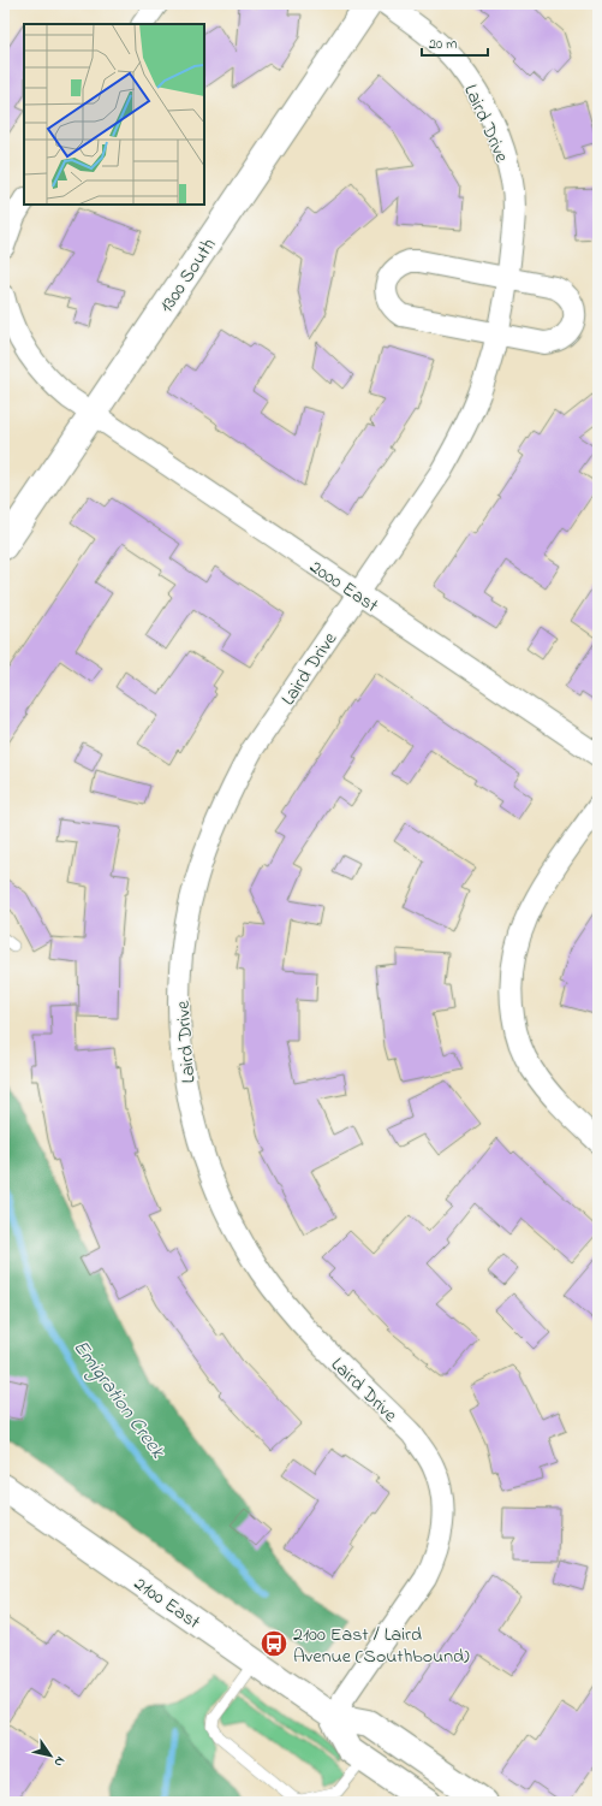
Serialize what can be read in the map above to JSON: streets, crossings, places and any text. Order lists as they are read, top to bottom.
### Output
{
  "streets": {
    "street": [
      "Laird Drive",
      "1300 South",
      "2000 East",
      "2100 East"
    ]
  },
  "crossings": [
    ["Laird Drive", "2000 East"],
    ["Laird Drive", "2100 East"],
    ["1300 South", "2000 East"]
  ],
  "water": ["Emigration Creek"],
  "places": {
    "bus stop": ["2100 East / Laird Avenue (Southbound)"]
  },
  "scale_bar": "20 m",
  "north": "bottom right"
}
